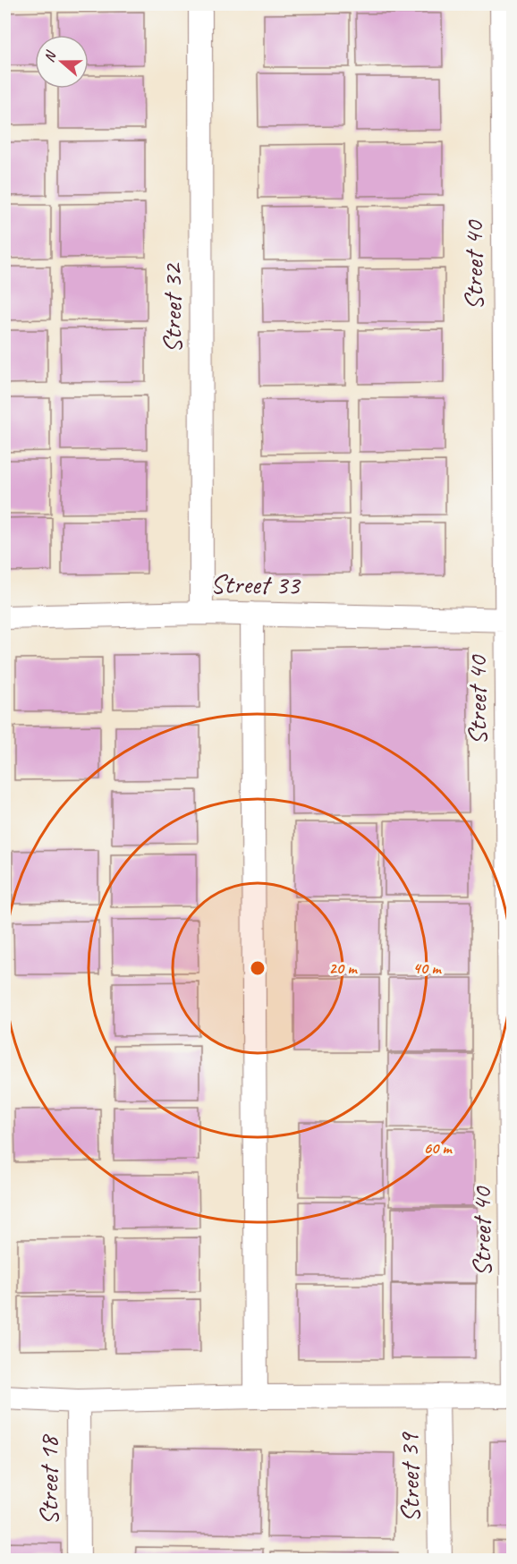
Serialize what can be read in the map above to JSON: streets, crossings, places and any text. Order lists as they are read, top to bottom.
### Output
{
  "streets": {
    "street": [
      "Street 40",
      "Street 32",
      "Street 33",
      "Street 39",
      "Street 18"
    ]
  },
  "crossings": [
    ["Street 40", "Street 33"],
    ["Street 32", "Street 33"]
  ],
  "north": "left",
  "rings": ["20 m", "40 m", "60 m"]
}
